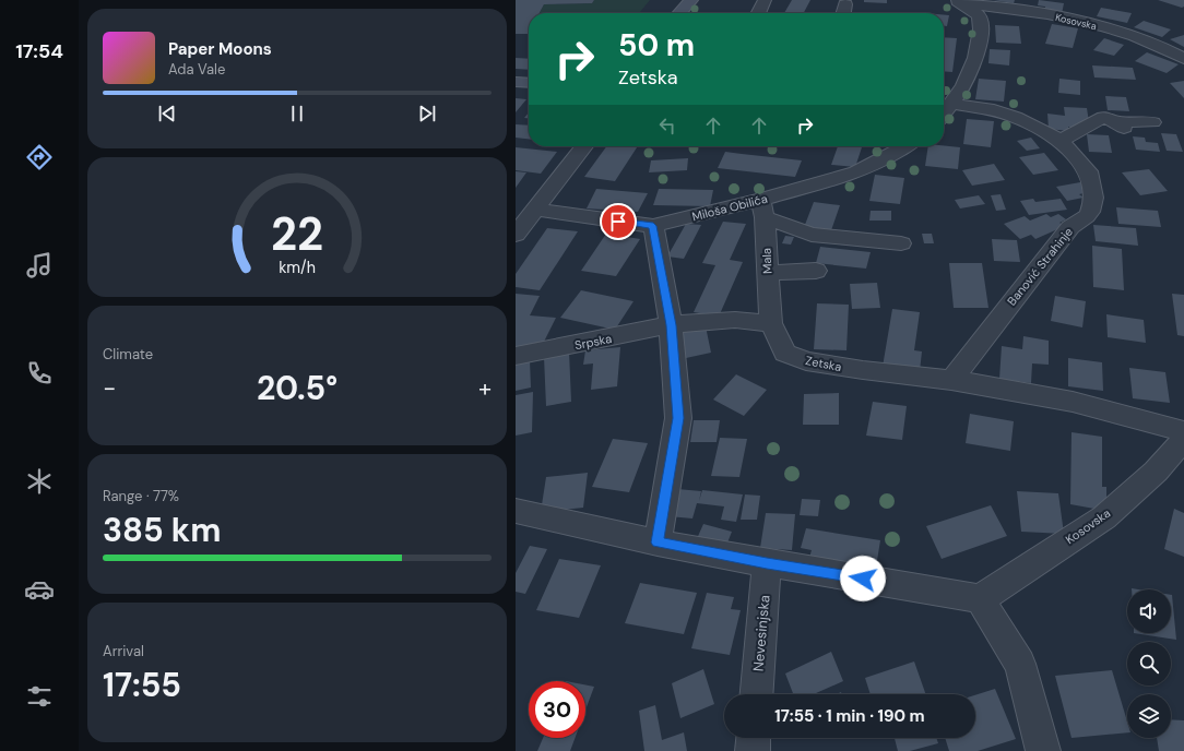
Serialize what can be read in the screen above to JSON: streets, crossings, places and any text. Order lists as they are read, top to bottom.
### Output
{
  "streets": {
    "street": [
      "Kosovska",
      "Miloša Obilića",
      "Mala",
      "Banović Strahinje",
      "Srpska",
      "Zetska",
      "Nevesinjska"
    ]
  },
  "crossings": [
    ["Miloša Obilića", "Mala"],
    ["Mala", "Zetska"],
    ["Banović Strahinje", "Zetska"]
  ],
  "page": {
    "tabs": "17:54",
    "turn": ["50 m", "Zetska"],
    "song": ["Paper Moons", "Ada Vale"],
    "tile": [
      "Climate",
      ["Range · 77%", "385 km"],
      ["Arrival", "17:55"]
    ],
    "heat": ["−", "20.5°", "+"],
    "limit": "30",
    "trip": "17:55 · 1 min · 190 m",
    "gauge": ["22", "km/h"]
  }
}
